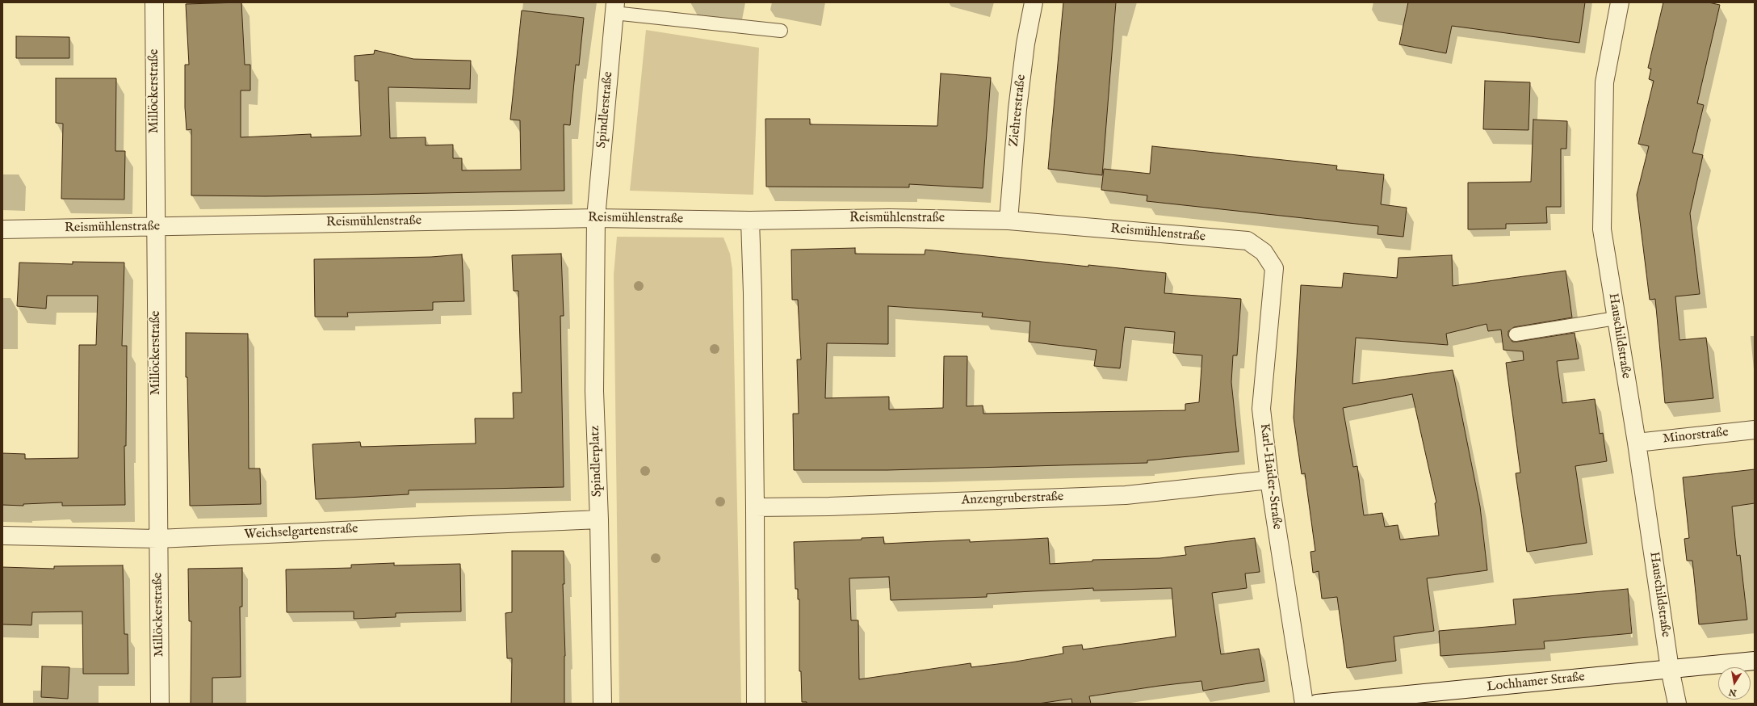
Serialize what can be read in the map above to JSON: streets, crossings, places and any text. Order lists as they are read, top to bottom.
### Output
{
  "streets": {
    "street": [
      "Millöckerstraße",
      "Spindlerstraße",
      "Ziehrerstraße",
      "Reismühlenstraße",
      "Hauschildstraße",
      "Minorstraße",
      "Spindlerplatz",
      "Karl-Haider-Straße",
      "Anzengruberstraße",
      "Weichselgartenstraße",
      "Lochhamer Straße"
    ]
  },
  "crossings": [
    ["Millöckerstraße", "Reismühlenstraße"],
    ["Millöckerstraße", "Weichselgartenstraße"],
    ["Spindlerstraße", "Reismühlenstraße"],
    ["Spindlerstraße", "Spindlerplatz"],
    ["Ziehrerstraße", "Reismühlenstraße"],
    ["Reismühlenstraße", "Spindlerplatz"],
    ["Reismühlenstraße", "Karl-Haider-Straße"],
    ["Hauschildstraße", "Minorstraße"],
    ["Hauschildstraße", "Lochhamer Straße"],
    ["Spindlerplatz", "Weichselgartenstraße"],
    ["Karl-Haider-Straße", "Anzengruberstraße"]
  ],
  "north": "bottom"
}
